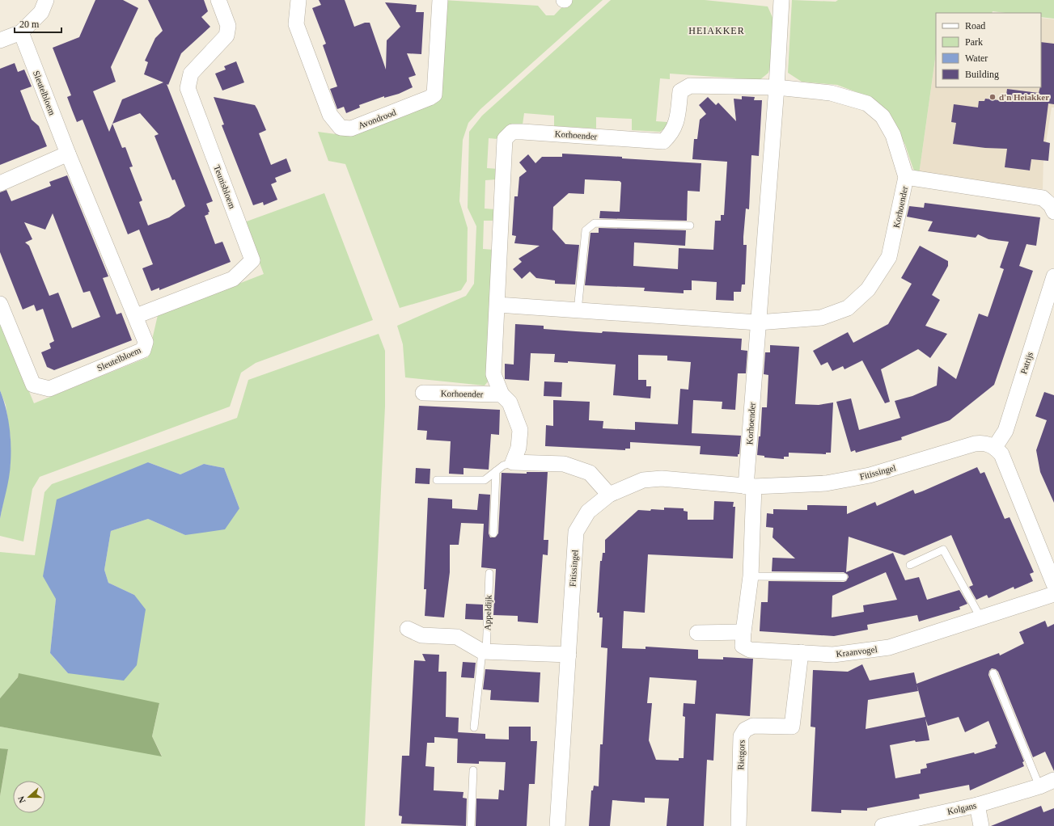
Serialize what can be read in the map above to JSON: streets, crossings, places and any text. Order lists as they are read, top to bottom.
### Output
{
  "streets": {
    "street": [
      "Sleutelbloem",
      "Avondrood",
      "Korhoender",
      "Teunisbloem",
      "Patrijs",
      "Fitissingel",
      "Kraanvogel",
      "Rietgors",
      "Kolgans"
    ],
    "lane": ["Appeldijk"]
  },
  "crossings": [
    ["Sleutelbloem", "Teunisbloem"],
    ["Korhoender", "Fitissingel"],
    ["Korhoender", "Kraanvogel"],
    ["Patrijs", "Fitissingel"],
    ["Kraanvogel", "Rietgors"]
  ],
  "districts": ["HEIAKKER"],
  "places": ["d'n Heiakker"],
  "legend": [
    "Road",
    "Park",
    "Water",
    "Building"
  ],
  "scale_bar": "20 m",
  "north": "left"
}
